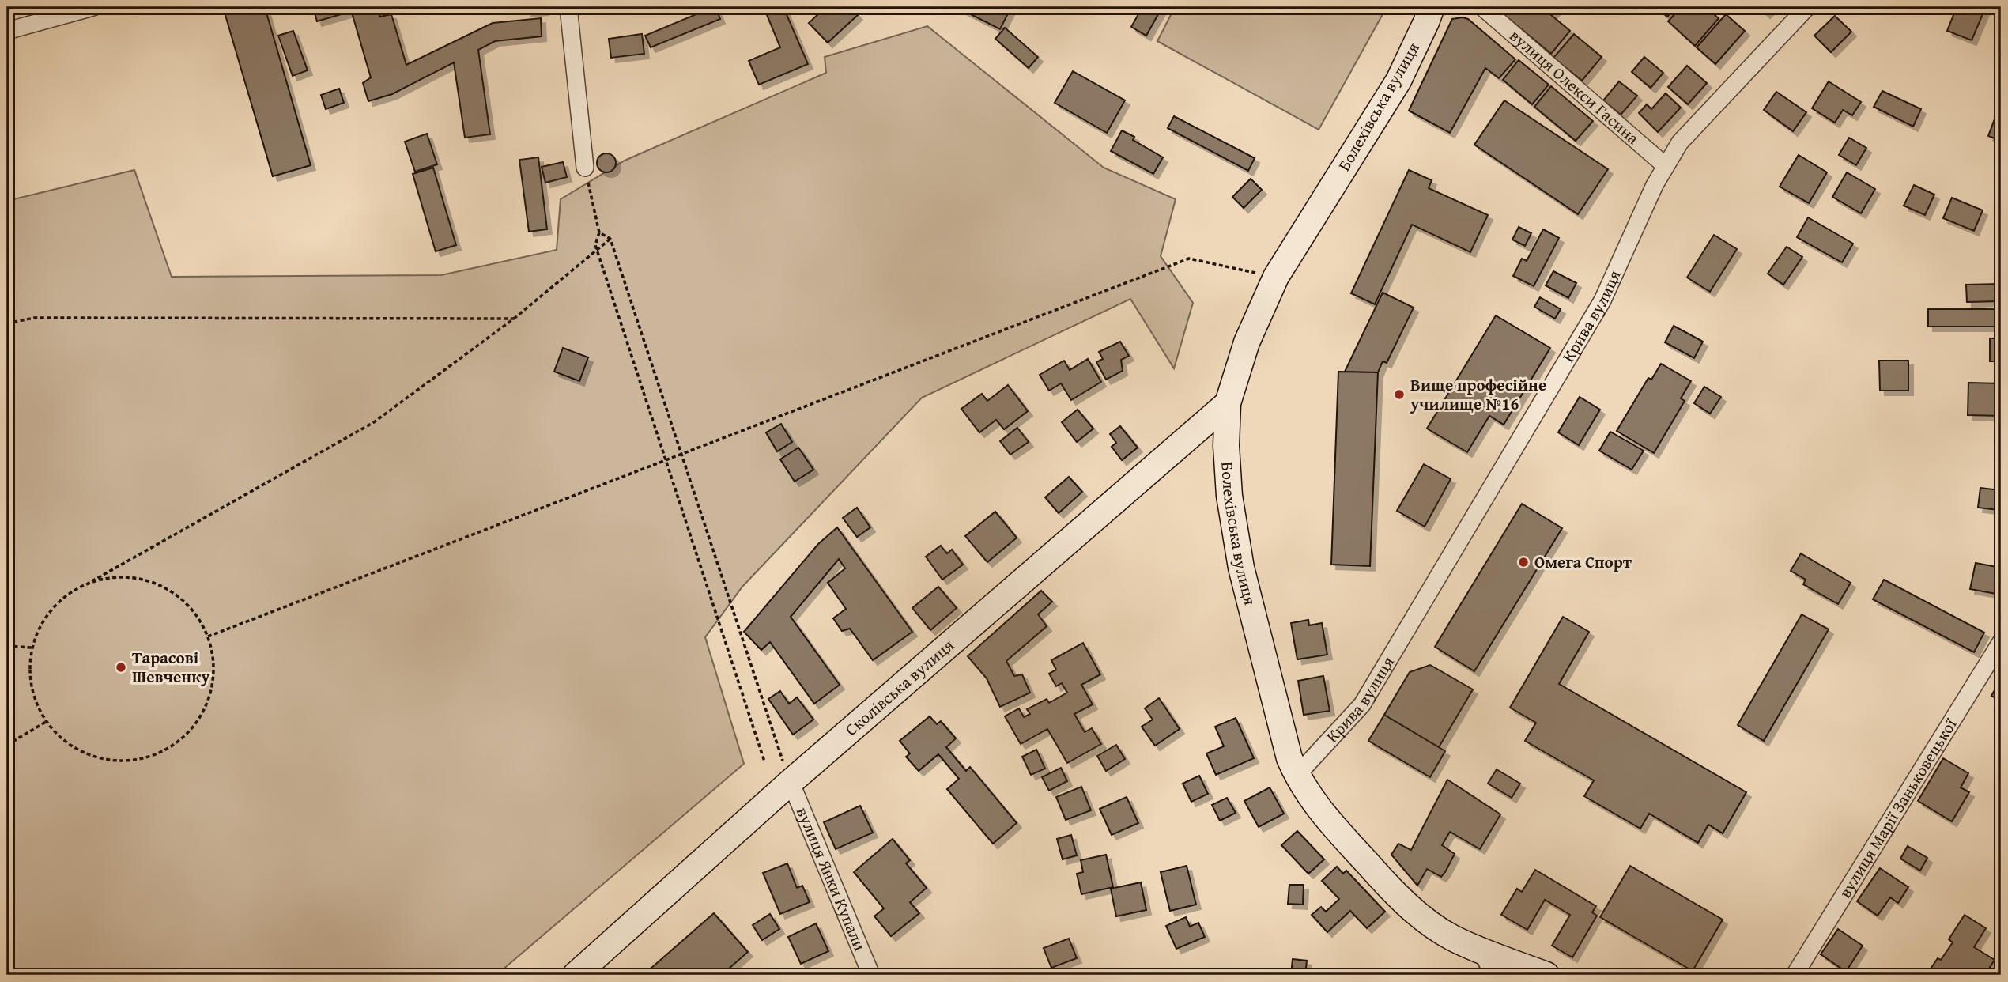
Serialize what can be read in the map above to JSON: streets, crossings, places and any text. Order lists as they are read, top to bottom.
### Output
{
  "streets": {
    "main road": ["Болехівська вулиця", "Сколівська вулиця"],
    "street": [
      "вулиця Олекси Гасина",
      "Крива вулиця",
      "вулиця Марії Заньковецької",
      "вулиця Янки Купали"
    ]
  },
  "crossings": [
    ["вулиця Олекси Гасина", "Крива вулиця"],
    ["Болехівська вулиця", "Крива вулиця"],
    ["Болехівська вулиця", "Сколівська вулиця"],
    ["Сколівська вулиця", "вулиця Янки Купали"]
  ],
  "places": ["Вище професійне училище №16", "Омега Спорт", "Тарасові Шевченку"]
}
